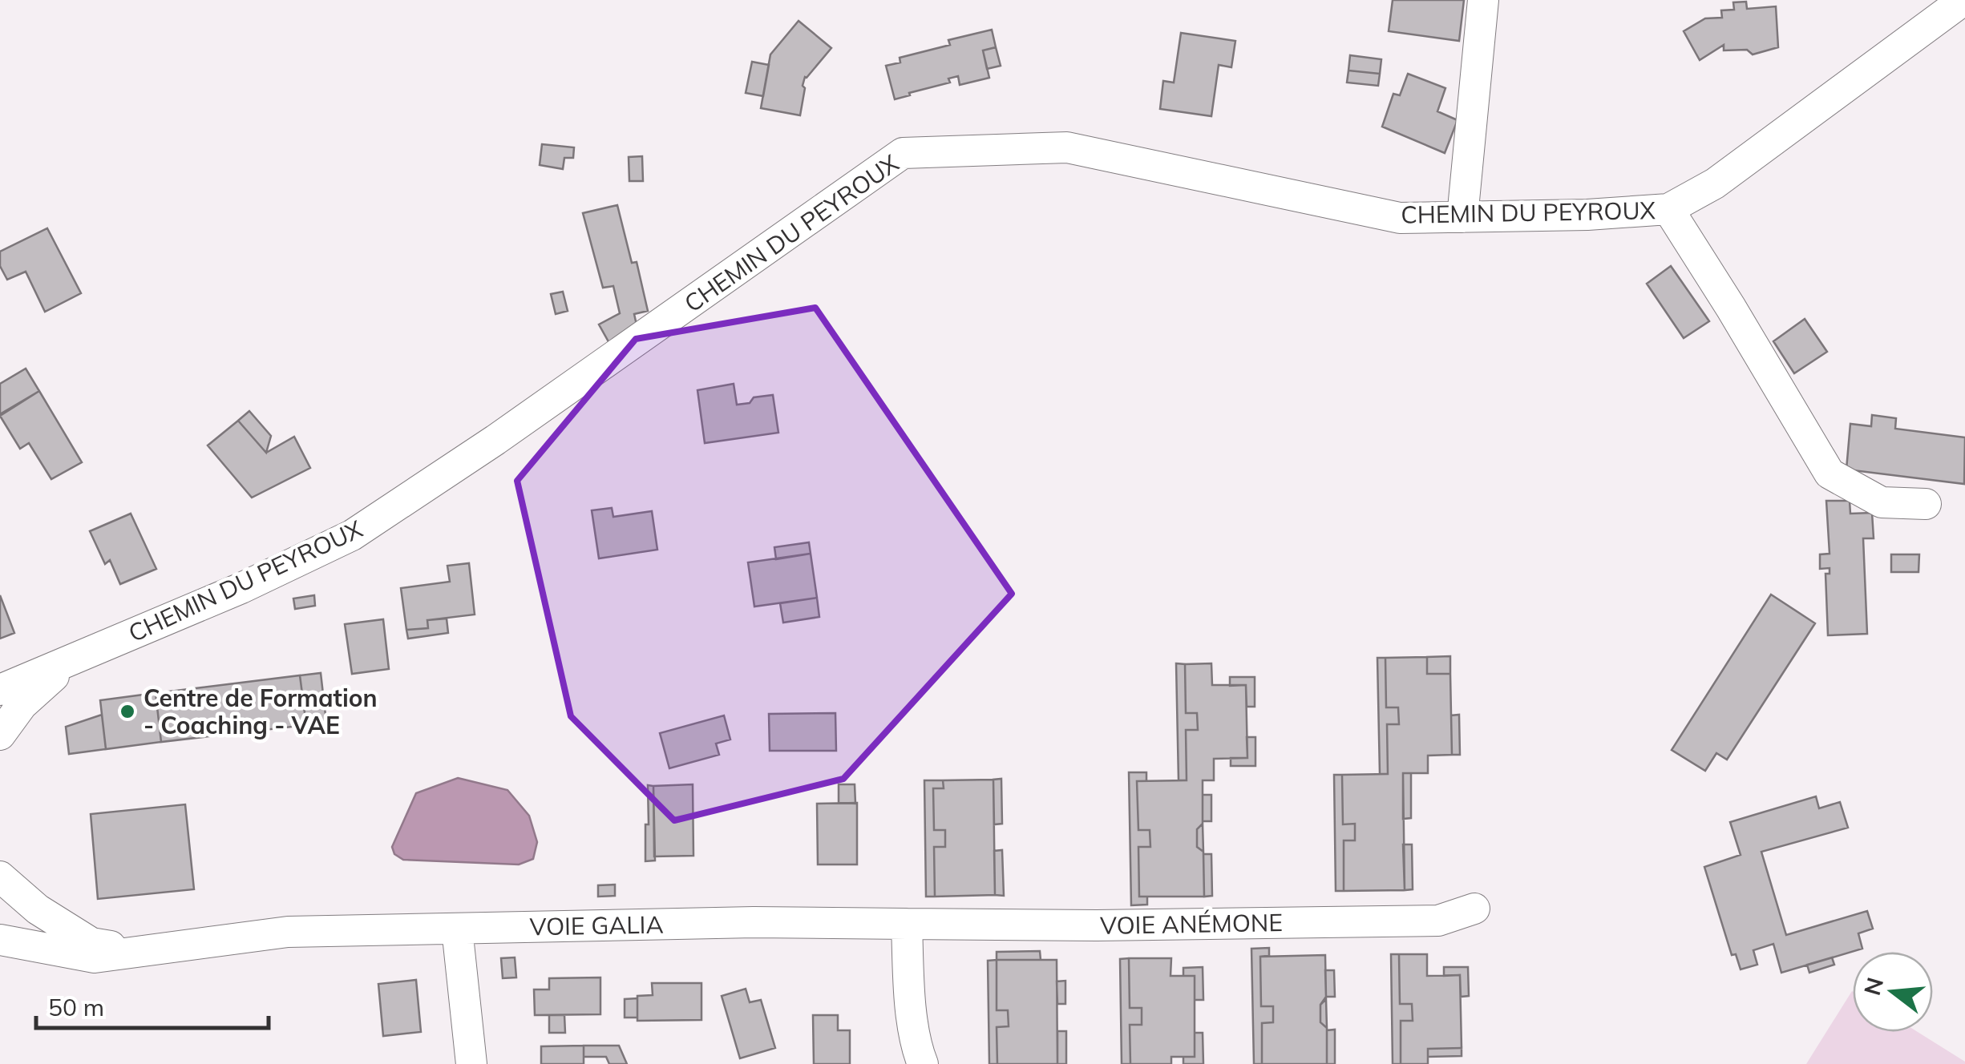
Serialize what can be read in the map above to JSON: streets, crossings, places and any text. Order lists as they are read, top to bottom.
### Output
{
  "streets": {
    "street": ["CHEMIN DU PEYROUX", "VOIE ANÉMONE", "VOIE GALIA"]
  },
  "crossings": [
    ["VOIE ANÉMONE", "VOIE GALIA"]
  ],
  "places": ["Centre de Formation - Coaching - VAE"],
  "scale_bar": "50 m",
  "north": "left"
}
